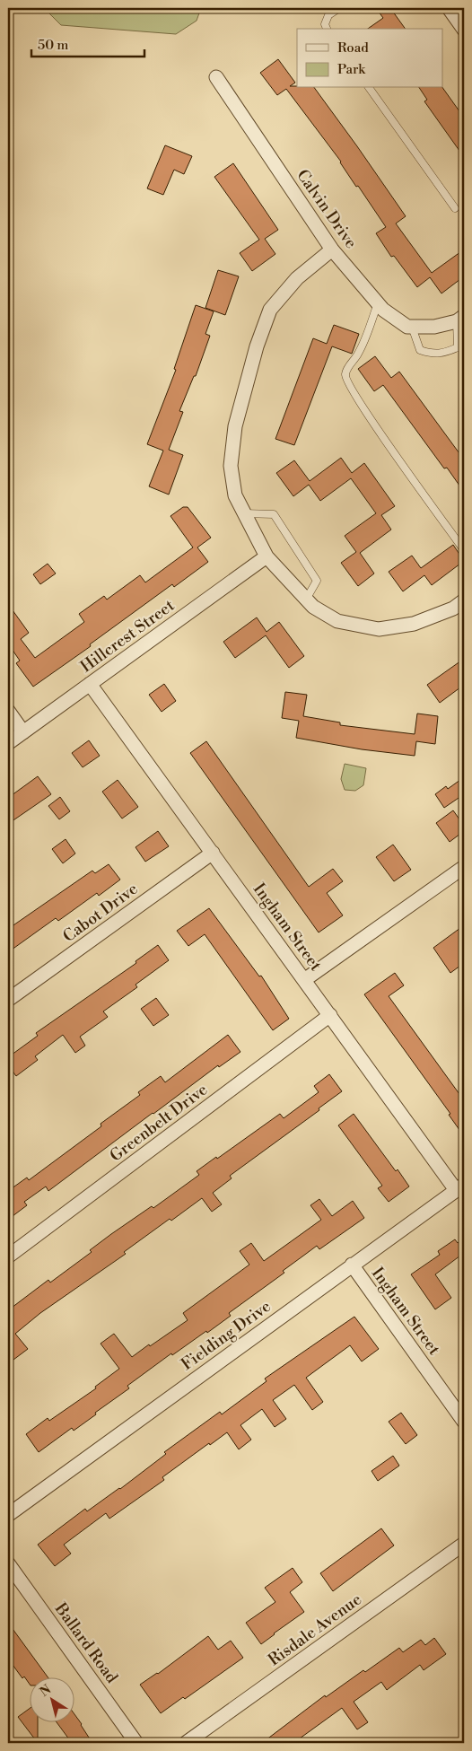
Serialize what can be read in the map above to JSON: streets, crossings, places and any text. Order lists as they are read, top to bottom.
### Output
{
  "streets": {
    "street": [
      "Calvin Drive",
      "Hillcrest Street",
      "Cabot Drive",
      "Ingham Street",
      "Greenbelt Drive",
      "Fielding Drive",
      "Risdale Avenue",
      "Ballard Road"
    ]
  },
  "crossings": [
    ["Hillcrest Street", "Ingham Street"],
    ["Cabot Drive", "Ingham Street"],
    ["Ingham Street", "Greenbelt Drive"],
    ["Ingham Street", "Fielding Drive"]
  ],
  "legend": ["Road", "Park"],
  "scale_bar": "50 m",
  "north": "top left"
}
